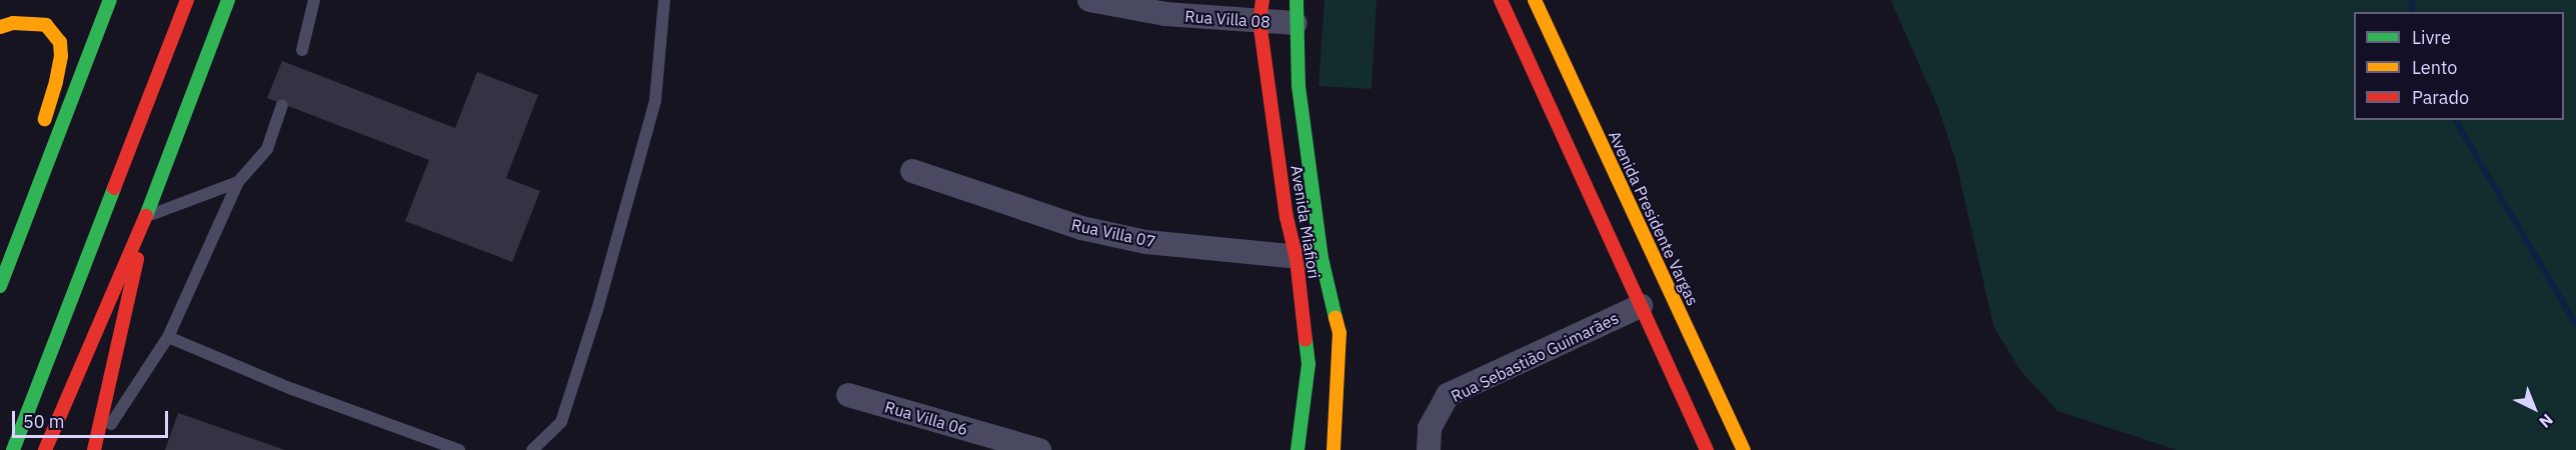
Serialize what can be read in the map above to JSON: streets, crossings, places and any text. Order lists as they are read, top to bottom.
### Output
{
  "streets": {
    "main road": ["Avenida Presidente Vargas", "Avenida Miafiori"],
    "street": [
      "Rua Villa 08",
      "Rua Villa 07",
      "Rua Sebastião Guimarães",
      "Rua Villa 06"
    ]
  },
  "crossings": [
    ["Rua Villa 08", "Avenida Miafiori"],
    ["Avenida Miafiori", "Rua Villa 07"]
  ],
  "legend": ["Livre", "Lento", "Parado"],
  "scale_bar": "50 m",
  "north": "bottom right"
}
